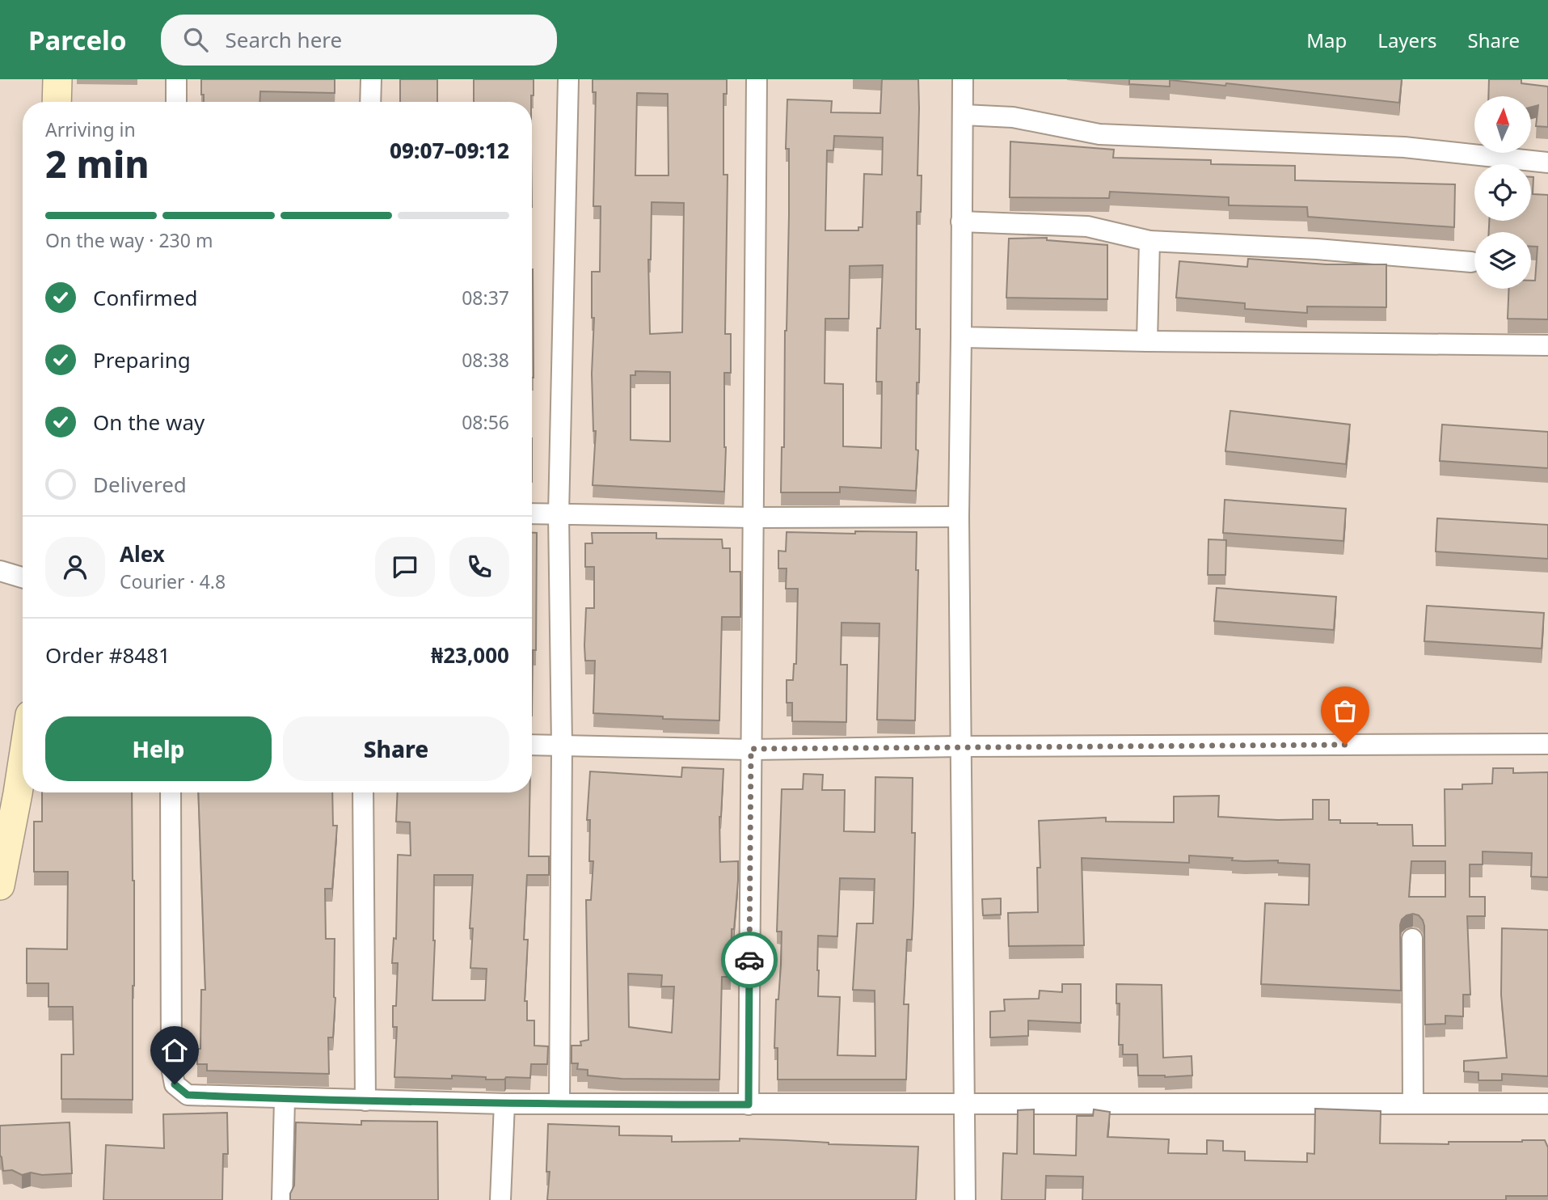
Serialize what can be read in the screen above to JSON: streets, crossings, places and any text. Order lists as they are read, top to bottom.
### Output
{
  "north": "top",
  "page": {
    "header": "Parcelo",
    "search": "Search here",
    "nav": ["Map", "Layers", "Share"],
    "heading": ["2 min", "Arriving in", "09:07–09:12"],
    "panel": [
      "Alex",
      "Courier · 4.8",
      "Order #8481",
      "₦23,000"
    ],
    "bar": "On the way · 230 m",
    "list": [
      ["Confirmed", "08:37"],
      ["Preparing", "08:38"],
      ["On the way", "08:56"],
      "Delivered"
    ],
    "buttons": ["Help", "Share"]
  }
}
